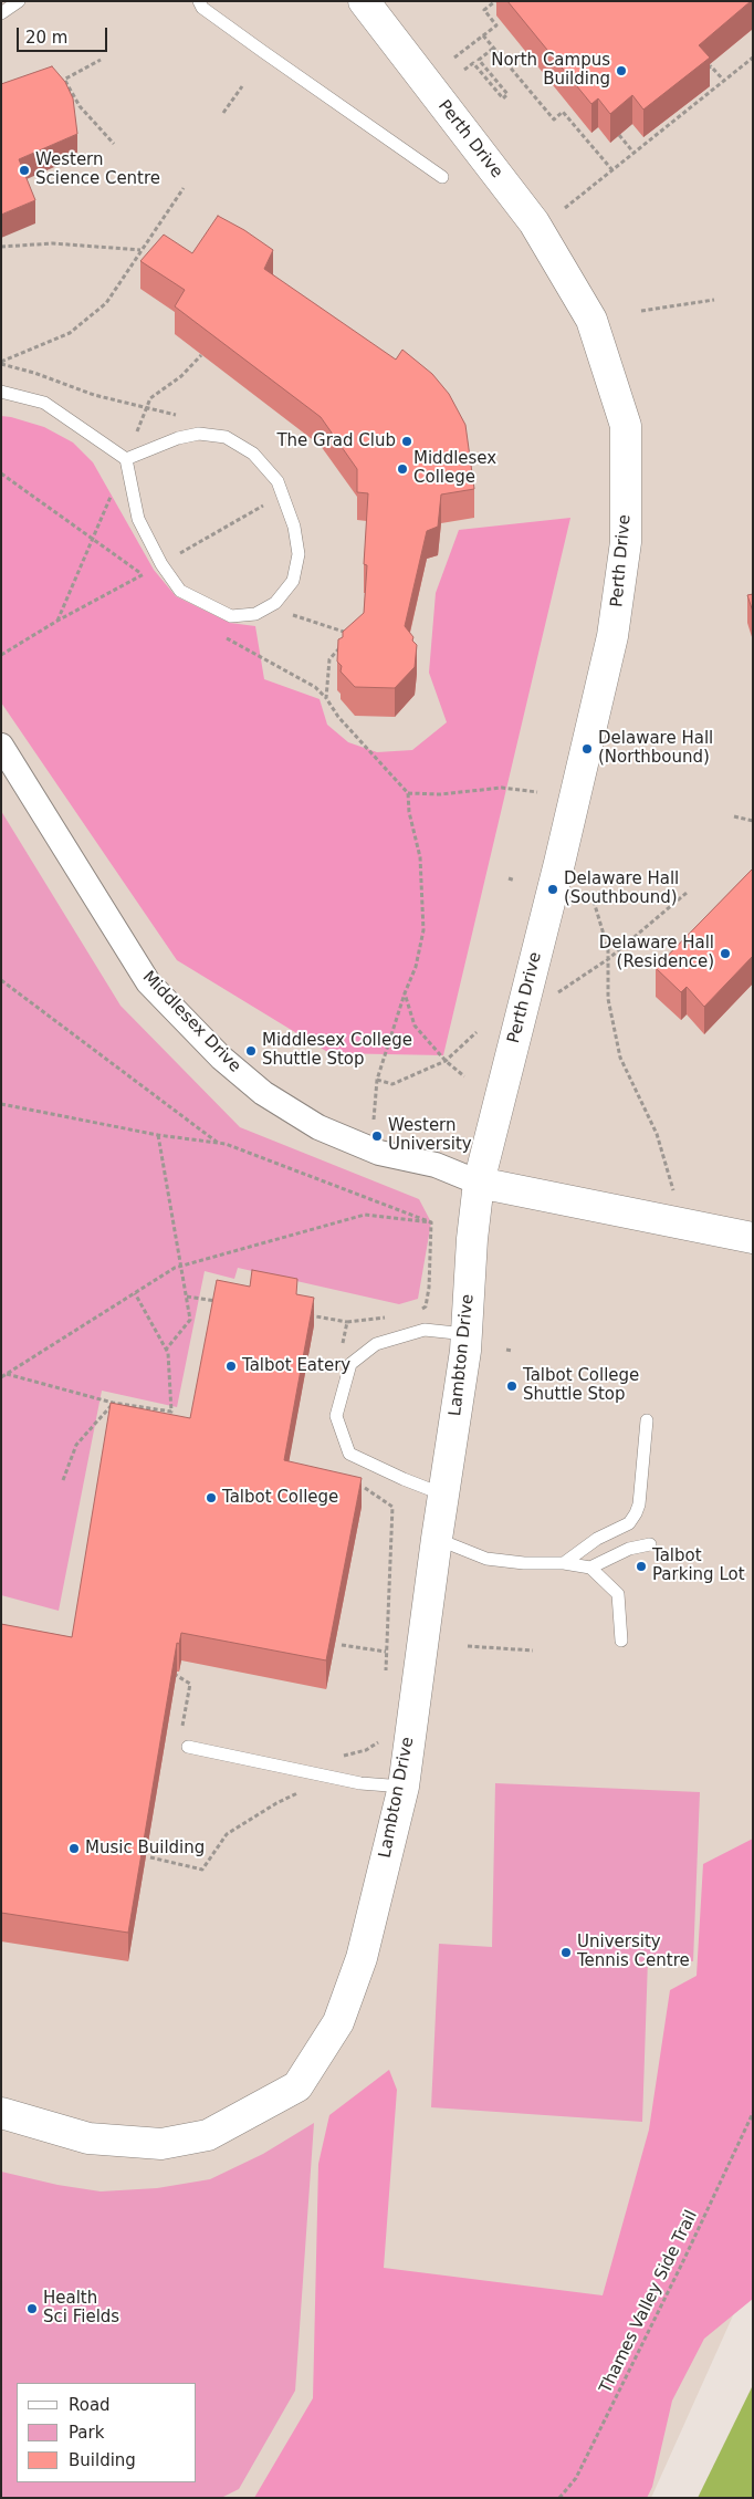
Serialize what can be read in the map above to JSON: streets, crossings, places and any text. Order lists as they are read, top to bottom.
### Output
{
  "streets": {
    "street": ["Perth Drive", "Middlesex Drive", "Lambton Drive"],
    "path": ["Thames Valley Side Trail"]
  },
  "crossings": [
    ["Perth Drive", "Middlesex Drive"],
    ["Perth Drive", "Lambton Drive"],
    ["Middlesex Drive", "Lambton Drive"]
  ],
  "places": [
    "North Campus Building",
    "Western Science Centre",
    "The Grad Club",
    "Middlesex College",
    "Delaware Hall (Northbound)",
    "Delaware Hall (Southbound)",
    "Delaware Hall (Residence)",
    "Middlesex College Shuttle Stop",
    "Western University",
    "Talbot Eatery",
    "Talbot College Shuttle Stop",
    "Talbot College",
    "Talbot Parking Lot",
    "Music Building",
    "University Tennis Centre",
    "Health Sci Fields"
  ],
  "legend": ["Road", "Park", "Building"],
  "scale_bar": "20 m"
}
